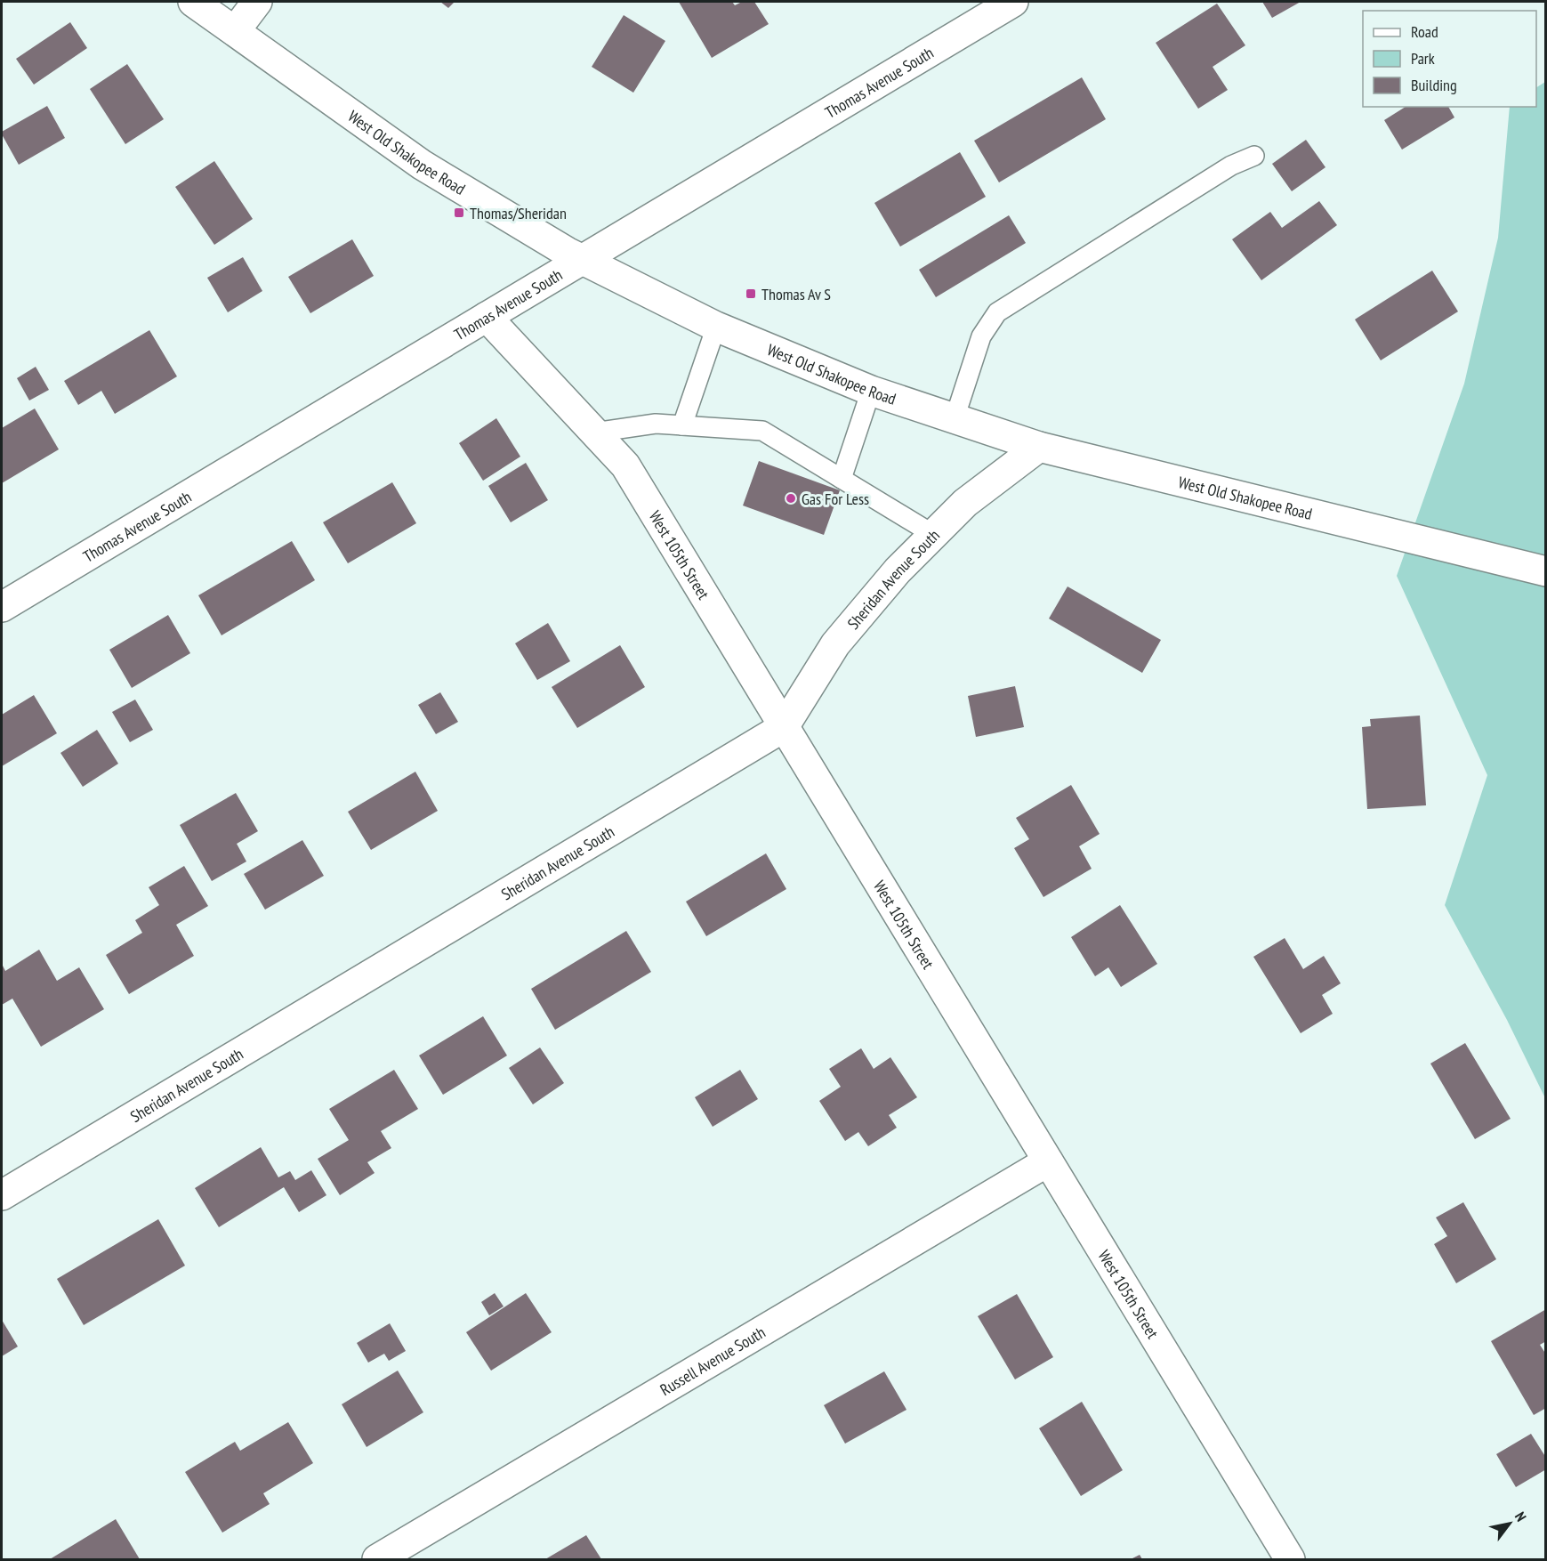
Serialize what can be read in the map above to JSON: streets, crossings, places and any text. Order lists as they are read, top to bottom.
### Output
{
  "streets": {
    "street": [
      "Thomas Avenue South",
      "West Old Shakopee Road",
      "West 105th Street",
      "Sheridan Avenue South",
      "Russell Avenue South"
    ]
  },
  "crossings": [
    ["Thomas Avenue South", "West Old Shakopee Road"],
    ["Thomas Avenue South", "West 105th Street"],
    ["West Old Shakopee Road", "Sheridan Avenue South"],
    ["West 105th Street", "Sheridan Avenue South"],
    ["West 105th Street", "Russell Avenue South"]
  ],
  "places": {
    "transit": ["Thomas/Sheridan", "Thomas Av S"],
    "other": ["Gas For Less"]
  },
  "legend": ["Road", "Park", "Building"],
  "north": "top right"
}
